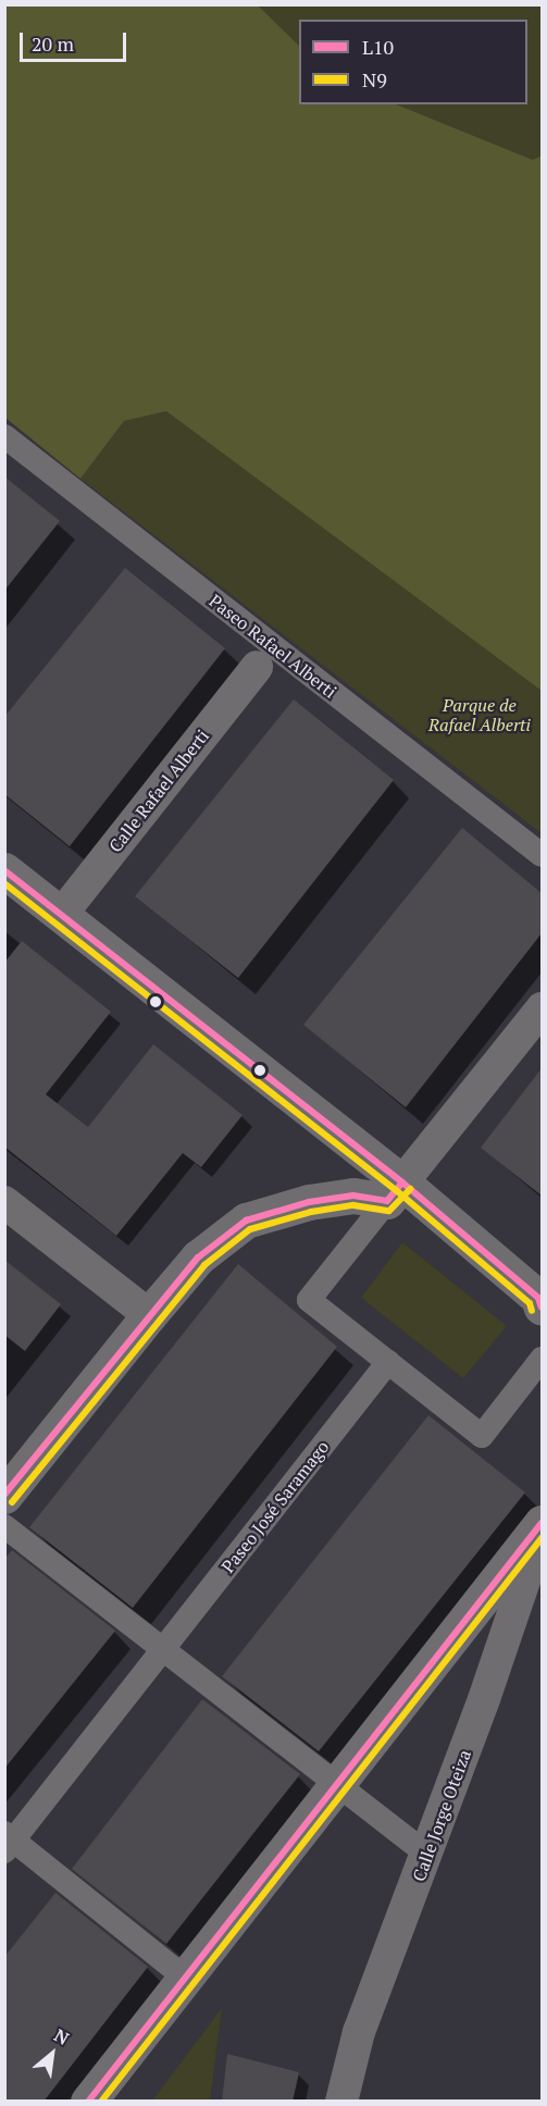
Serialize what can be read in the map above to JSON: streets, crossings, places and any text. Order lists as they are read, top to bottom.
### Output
{
  "streets": {
    "street": [
      "Paseo Rafael Alberti",
      "Calle Rafael Alberti",
      "Paseo José Saramago",
      "Calle Jorge Oteiza"
    ]
  },
  "parks": ["Parque de Rafael Alberti"],
  "lines": ["transit line L10", "transit line N9"],
  "legend": ["L10", "N9"],
  "scale_bar": "20 m",
  "north": "top right"
}
